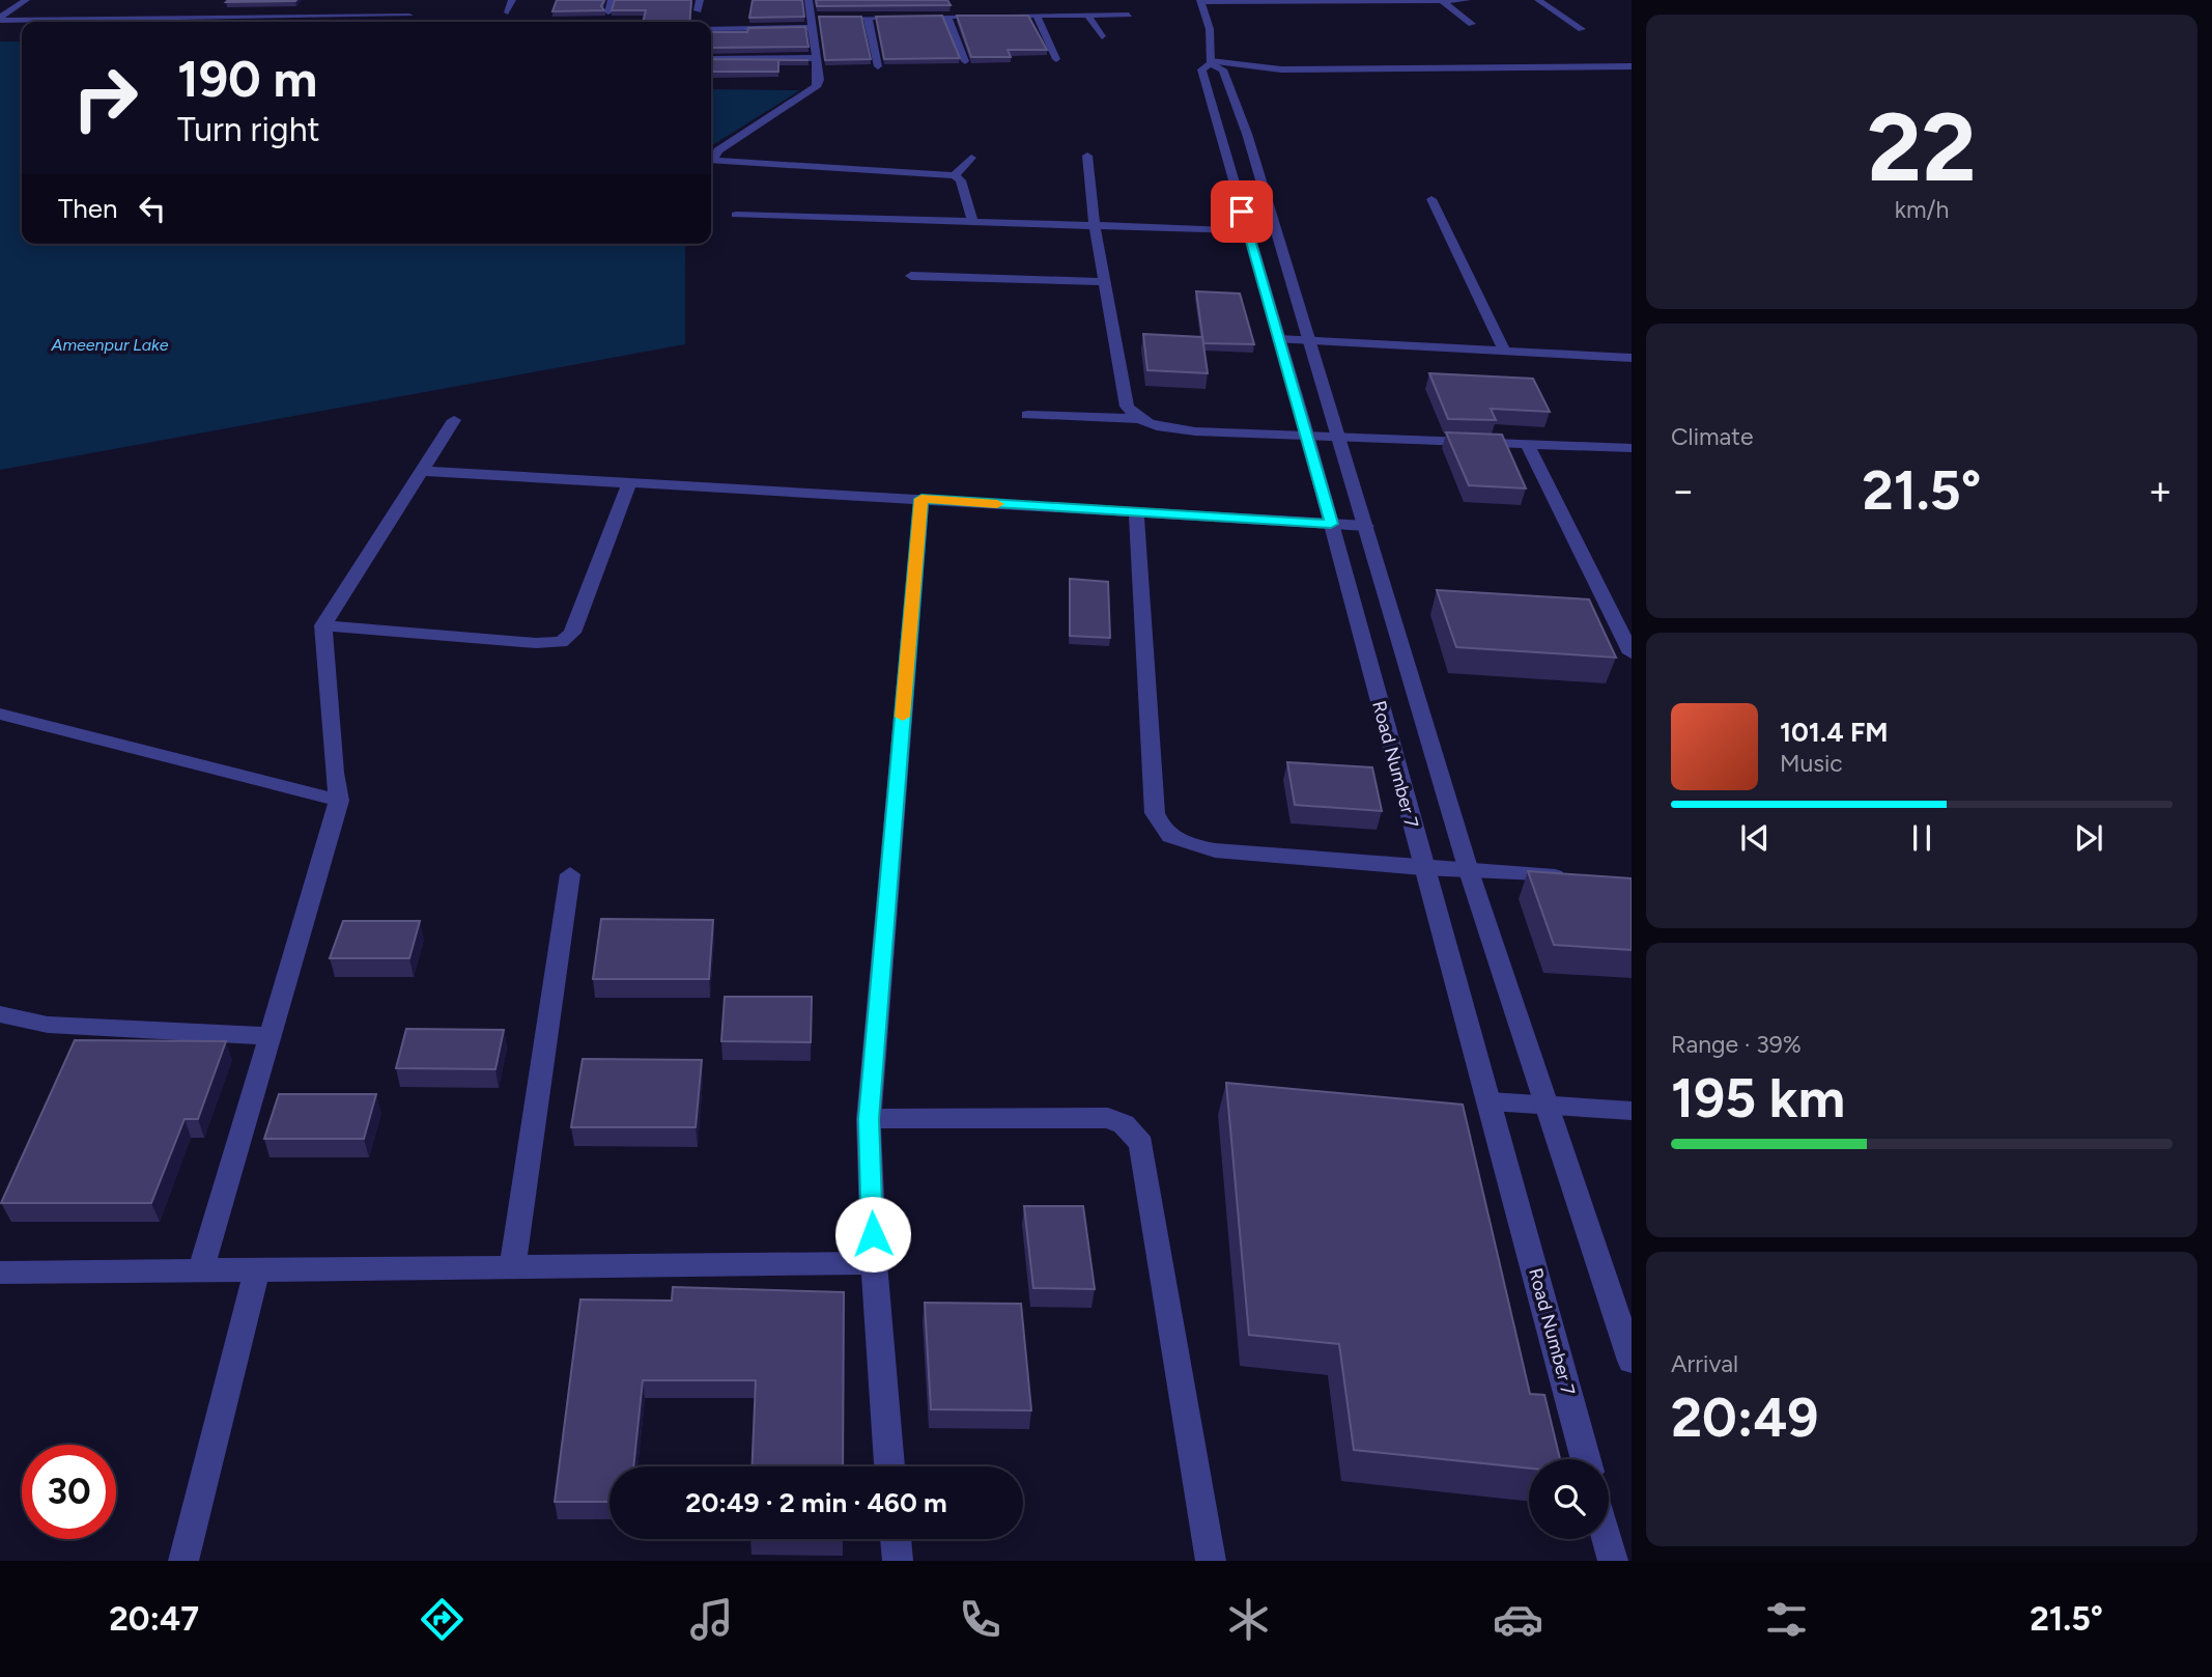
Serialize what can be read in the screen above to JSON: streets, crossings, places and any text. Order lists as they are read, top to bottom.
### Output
{
  "streets": {
    "street": ["Road Number 7"]
  },
  "water": ["Ameenpur Lake"],
  "page": {
    "tile": [
      ["22", "km/h"],
      "Climate",
      ["Range · 39%", "195 km"],
      ["Arrival", "20:49"]
    ],
    "turn": ["190 m", "Turn right"],
    "then": "Then",
    "heat": ["−", "21.5°", "+"],
    "song": ["101.4 FM", "Music"],
    "limit": "30",
    "trip": "20:49 · 2 min · 460 m",
    "tabs": ["20:47", "21.5°"]
  }
}
